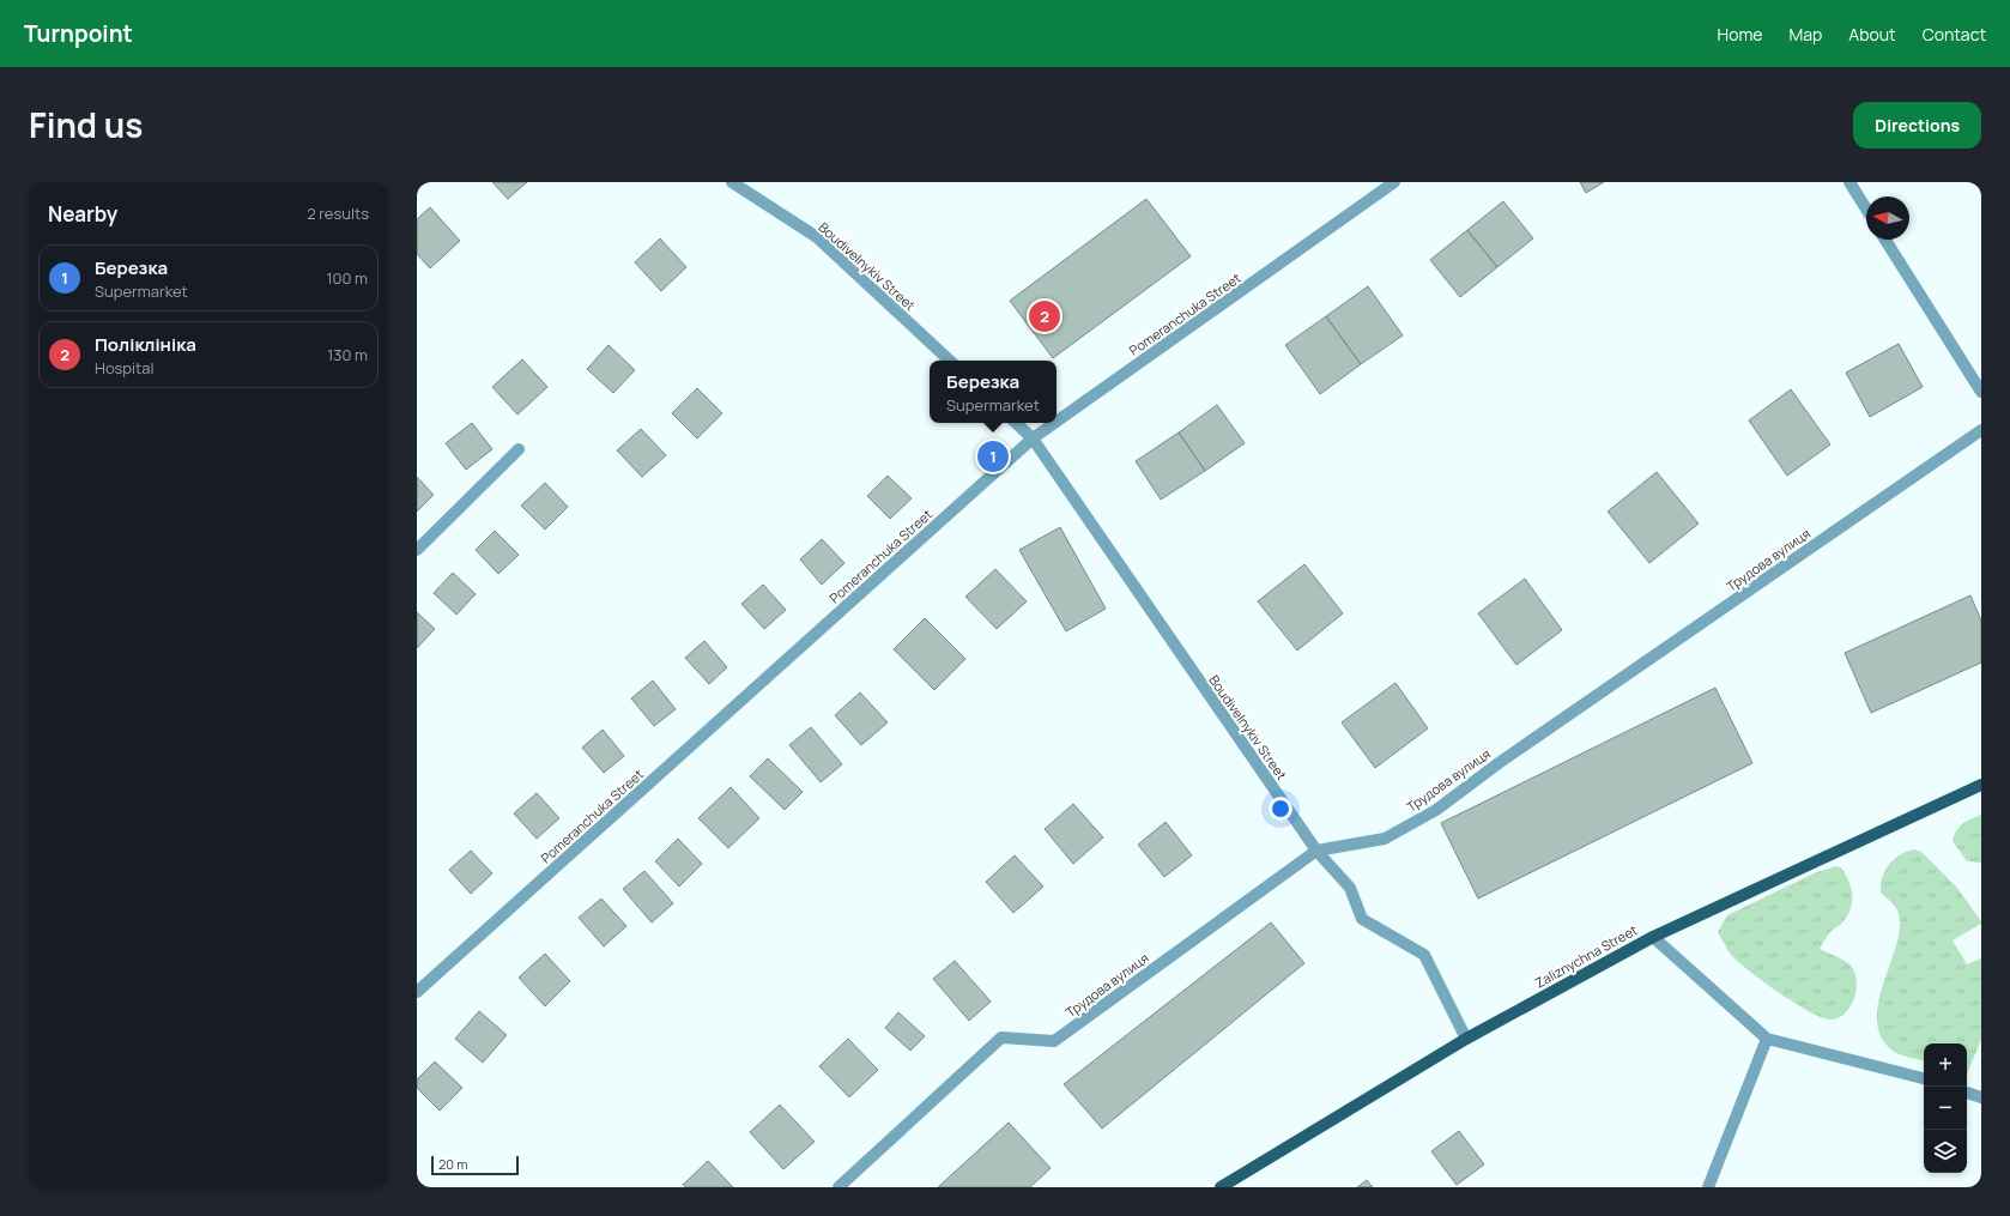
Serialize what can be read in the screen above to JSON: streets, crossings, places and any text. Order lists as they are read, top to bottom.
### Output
{
  "streets": {
    "main road": ["Zaliznychna Street"],
    "street": ["Boudivelnykiv Street", "Pomeranchuka Street", "Трудова вулиця"]
  },
  "crossings": [
    ["Boudivelnykiv Street", "Pomeranchuka Street"],
    ["Boudivelnykiv Street", "Трудова вулиця"],
    ["Boudivelnykiv Street", "Zaliznychna Street"]
  ],
  "scale_bar": "20 m",
  "north": "left",
  "page": {
    "header": "Turnpoint",
    "nav": [
      "Home",
      "Map",
      "About",
      "Contact"
    ],
    "title": "Find us",
    "buttons": "Directions",
    "heading": ["Nearby", "2 results"],
    "list": [
      {
        "mark": "1",
        "name": "Березка",
        "note": "Supermarket",
        "value": "100 m"
      },
      {
        "mark": "2",
        "name": "Поліклініка",
        "note": "Hospital",
        "value": "130 m"
      }
    ],
    "pins": ["2", "1"],
    "popup": ["Березка", "Supermarket"],
    "map_buttons": ["+", "−"],
    "scale": "20 m"
  }
}
